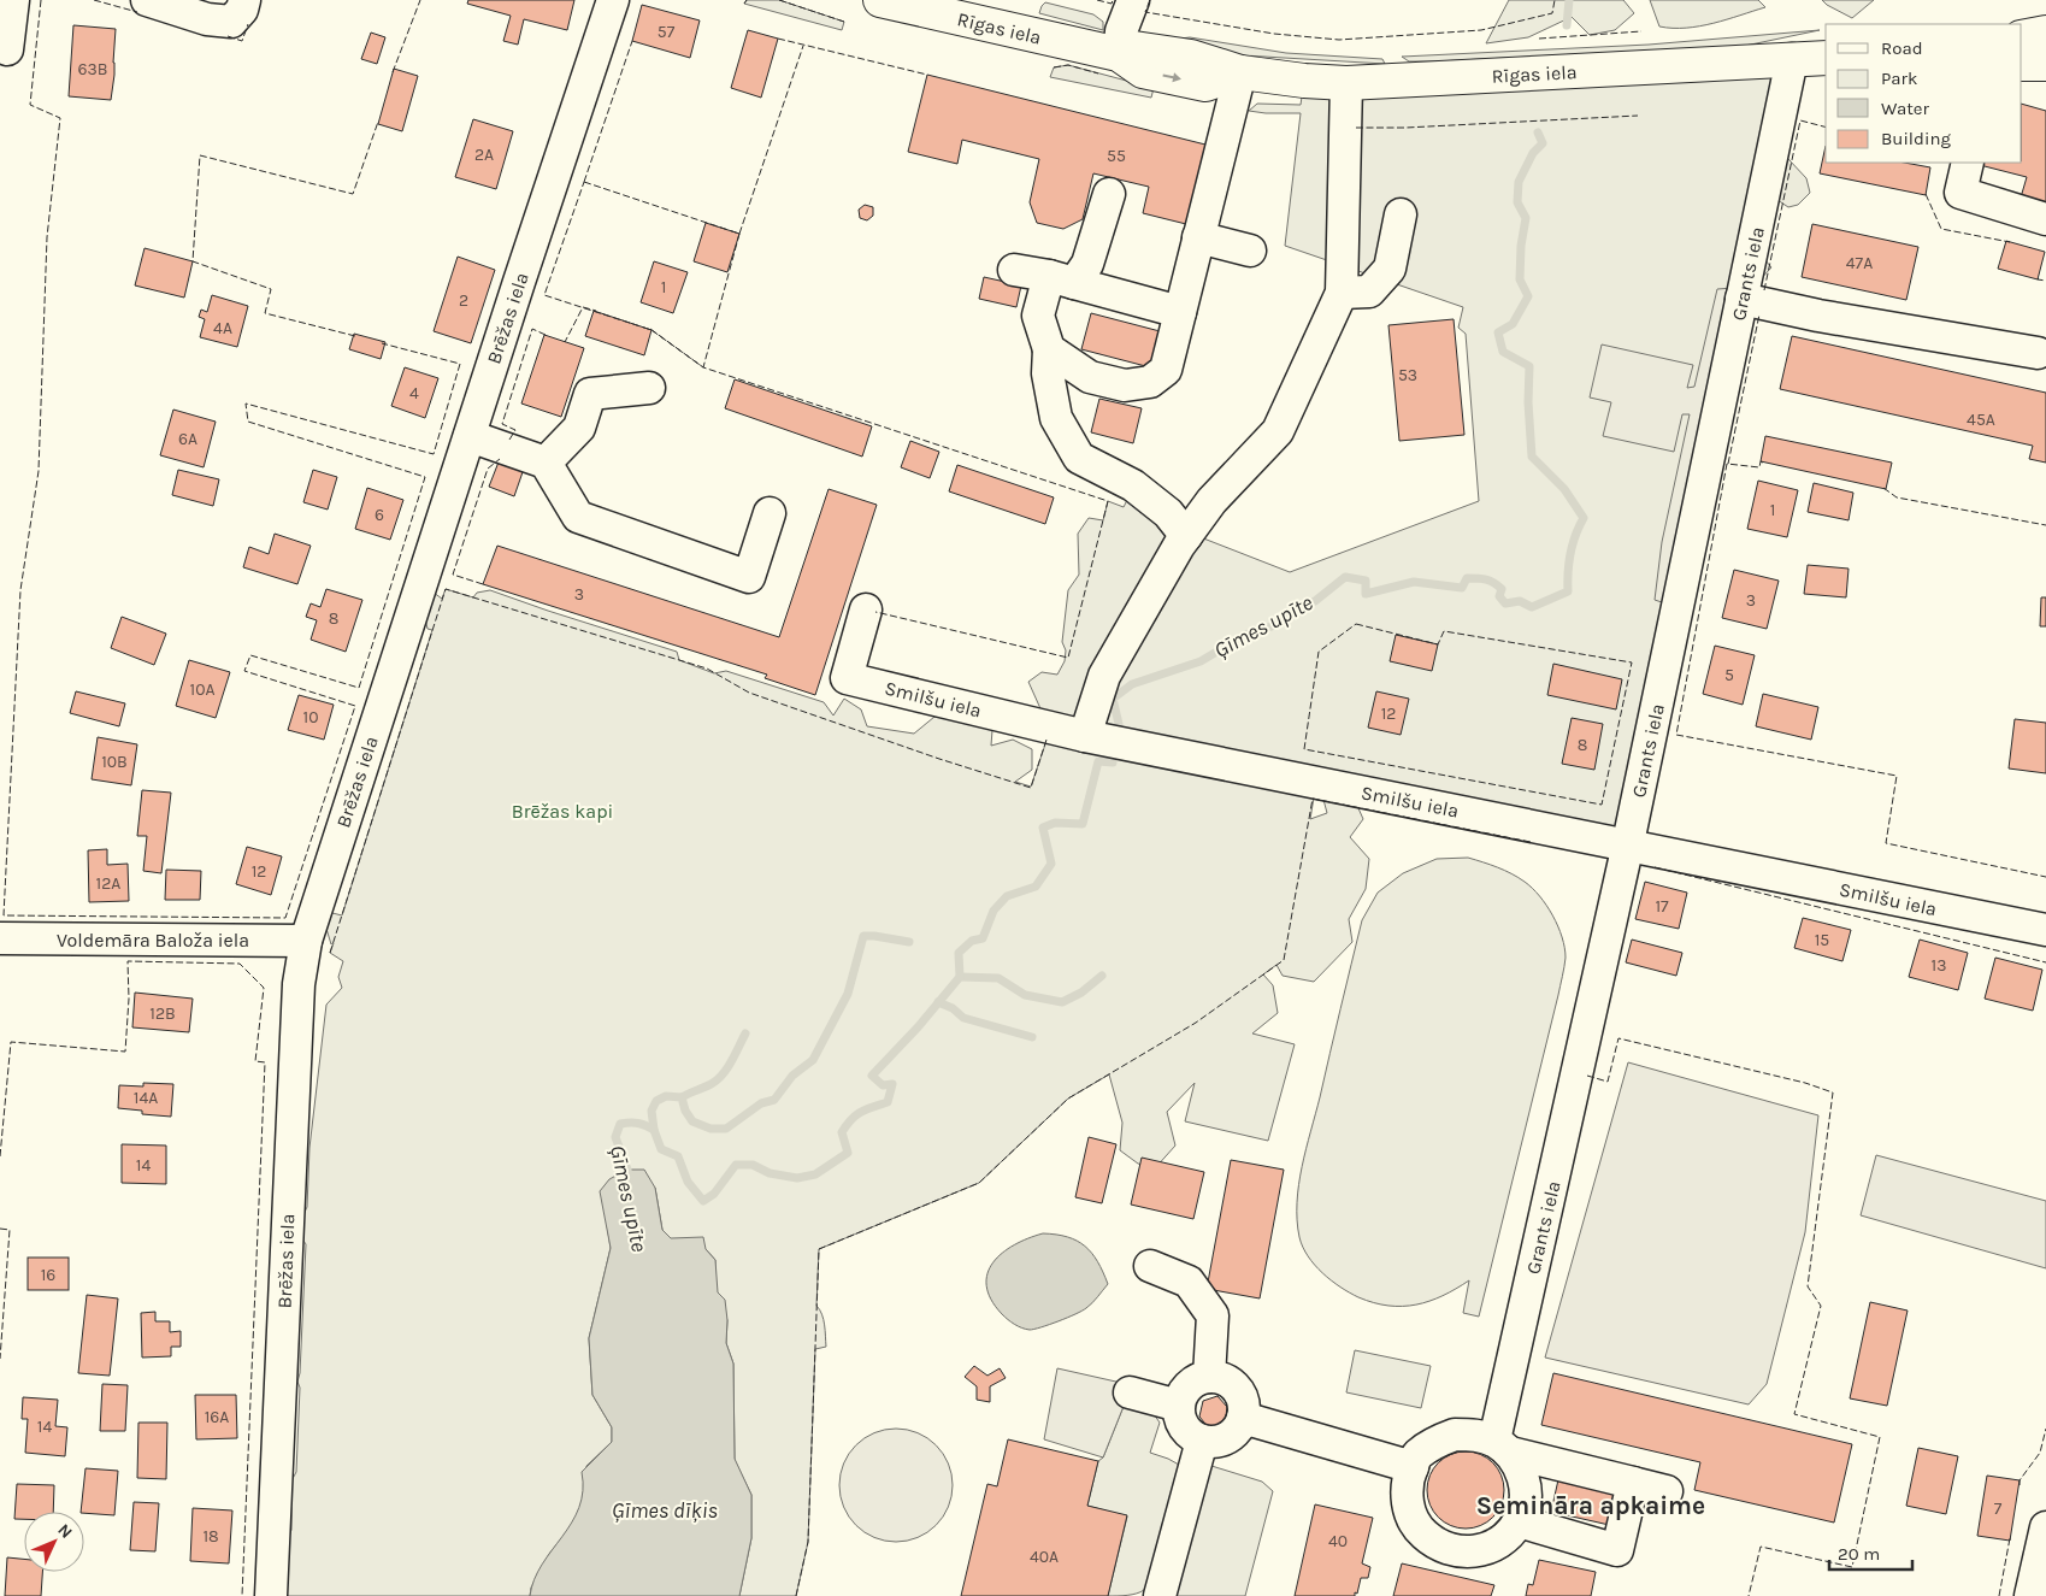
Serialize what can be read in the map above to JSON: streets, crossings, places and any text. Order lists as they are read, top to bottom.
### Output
{
  "streets": {
    "main road": ["Rīgas iela"],
    "street": [
      "Grants iela",
      "Brēžas iela",
      "Smilšu iela",
      "Voldemāra Baloža iela"
    ]
  },
  "crossings": [
    ["Rīgas iela", "Grants iela"],
    ["Grants iela", "Smilšu iela"],
    ["Brēžas iela", "Voldemāra Baloža iela"]
  ],
  "districts": ["Semināra apkaime"],
  "water": ["Ģīmes upīte", "Ģīmes dīķis"],
  "parks": ["Brēžas kapi"],
  "house_numbers": [
    "57",
    "63B",
    "2A",
    "55",
    "47A",
    "1",
    "2",
    "4A",
    "53",
    "4",
    "45A",
    "6A",
    "1",
    "6",
    "3",
    "3",
    "8",
    "5",
    "10A",
    "12",
    "10",
    "8",
    "10B",
    "12",
    "12A",
    "17",
    "15",
    "13",
    "12B",
    "14A",
    "14",
    "16",
    "16A",
    "14",
    "7",
    "18",
    "40",
    "40A"
  ],
  "legend": [
    "Road",
    "Park",
    "Water",
    "Building"
  ],
  "scale_bar": "20 m",
  "north": "top right"
}
